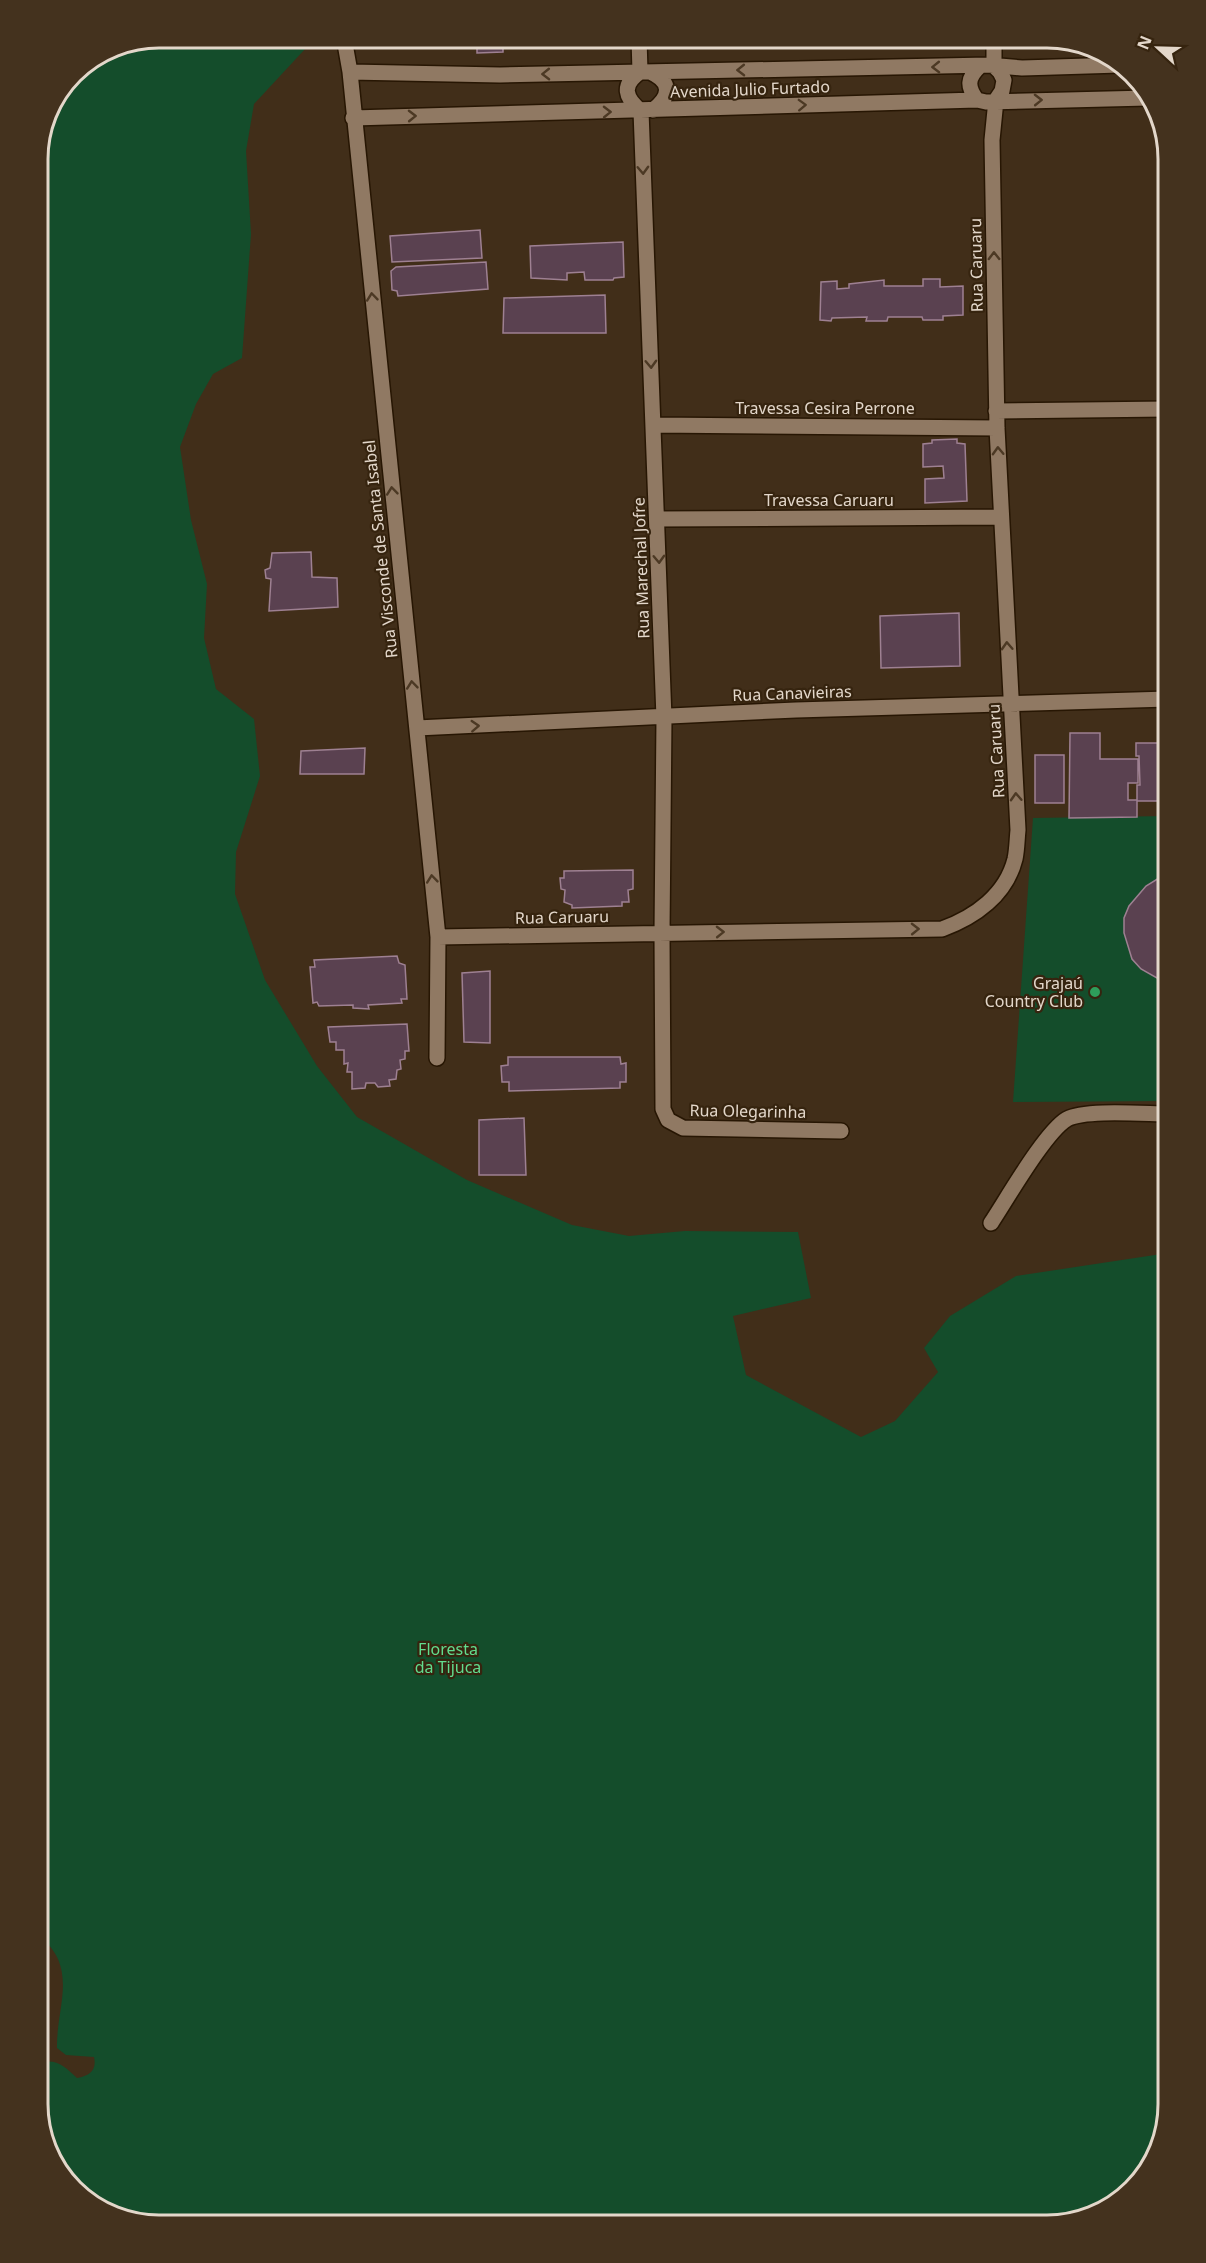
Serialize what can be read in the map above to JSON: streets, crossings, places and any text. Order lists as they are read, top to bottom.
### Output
{
  "streets": {
    "street": [
      "Avenida Julio Furtado",
      "Rua Caruaru",
      "Travessa Cesira Perrone",
      "Travessa Caruaru",
      "Rua Visconde de Santa Isabel",
      "Rua Marechal Jofre",
      "Rua Canavieiras",
      "Rua Olegarinha"
    ]
  },
  "crossings": [
    ["Avenida Julio Furtado", "Rua Caruaru"],
    ["Avenida Julio Furtado", "Rua Visconde de Santa Isabel"],
    ["Avenida Julio Furtado", "Rua Marechal Jofre"],
    ["Rua Caruaru", "Travessa Cesira Perrone"],
    ["Rua Caruaru", "Travessa Caruaru"],
    ["Rua Caruaru", "Rua Visconde de Santa Isabel"],
    ["Rua Caruaru", "Rua Marechal Jofre"],
    ["Rua Caruaru", "Rua Canavieiras"],
    ["Travessa Cesira Perrone", "Rua Marechal Jofre"],
    ["Travessa Caruaru", "Rua Marechal Jofre"],
    ["Rua Visconde de Santa Isabel", "Rua Canavieiras"],
    ["Rua Marechal Jofre", "Rua Canavieiras"],
    ["Rua Marechal Jofre", "Rua Olegarinha"]
  ],
  "one_way": ["Rua Visconde de Santa Isabel", "Rua Marechal Jofre"],
  "parks": ["Floresta da Tijuca"],
  "places": ["Grajaú Country Club"],
  "north": "left"
}
